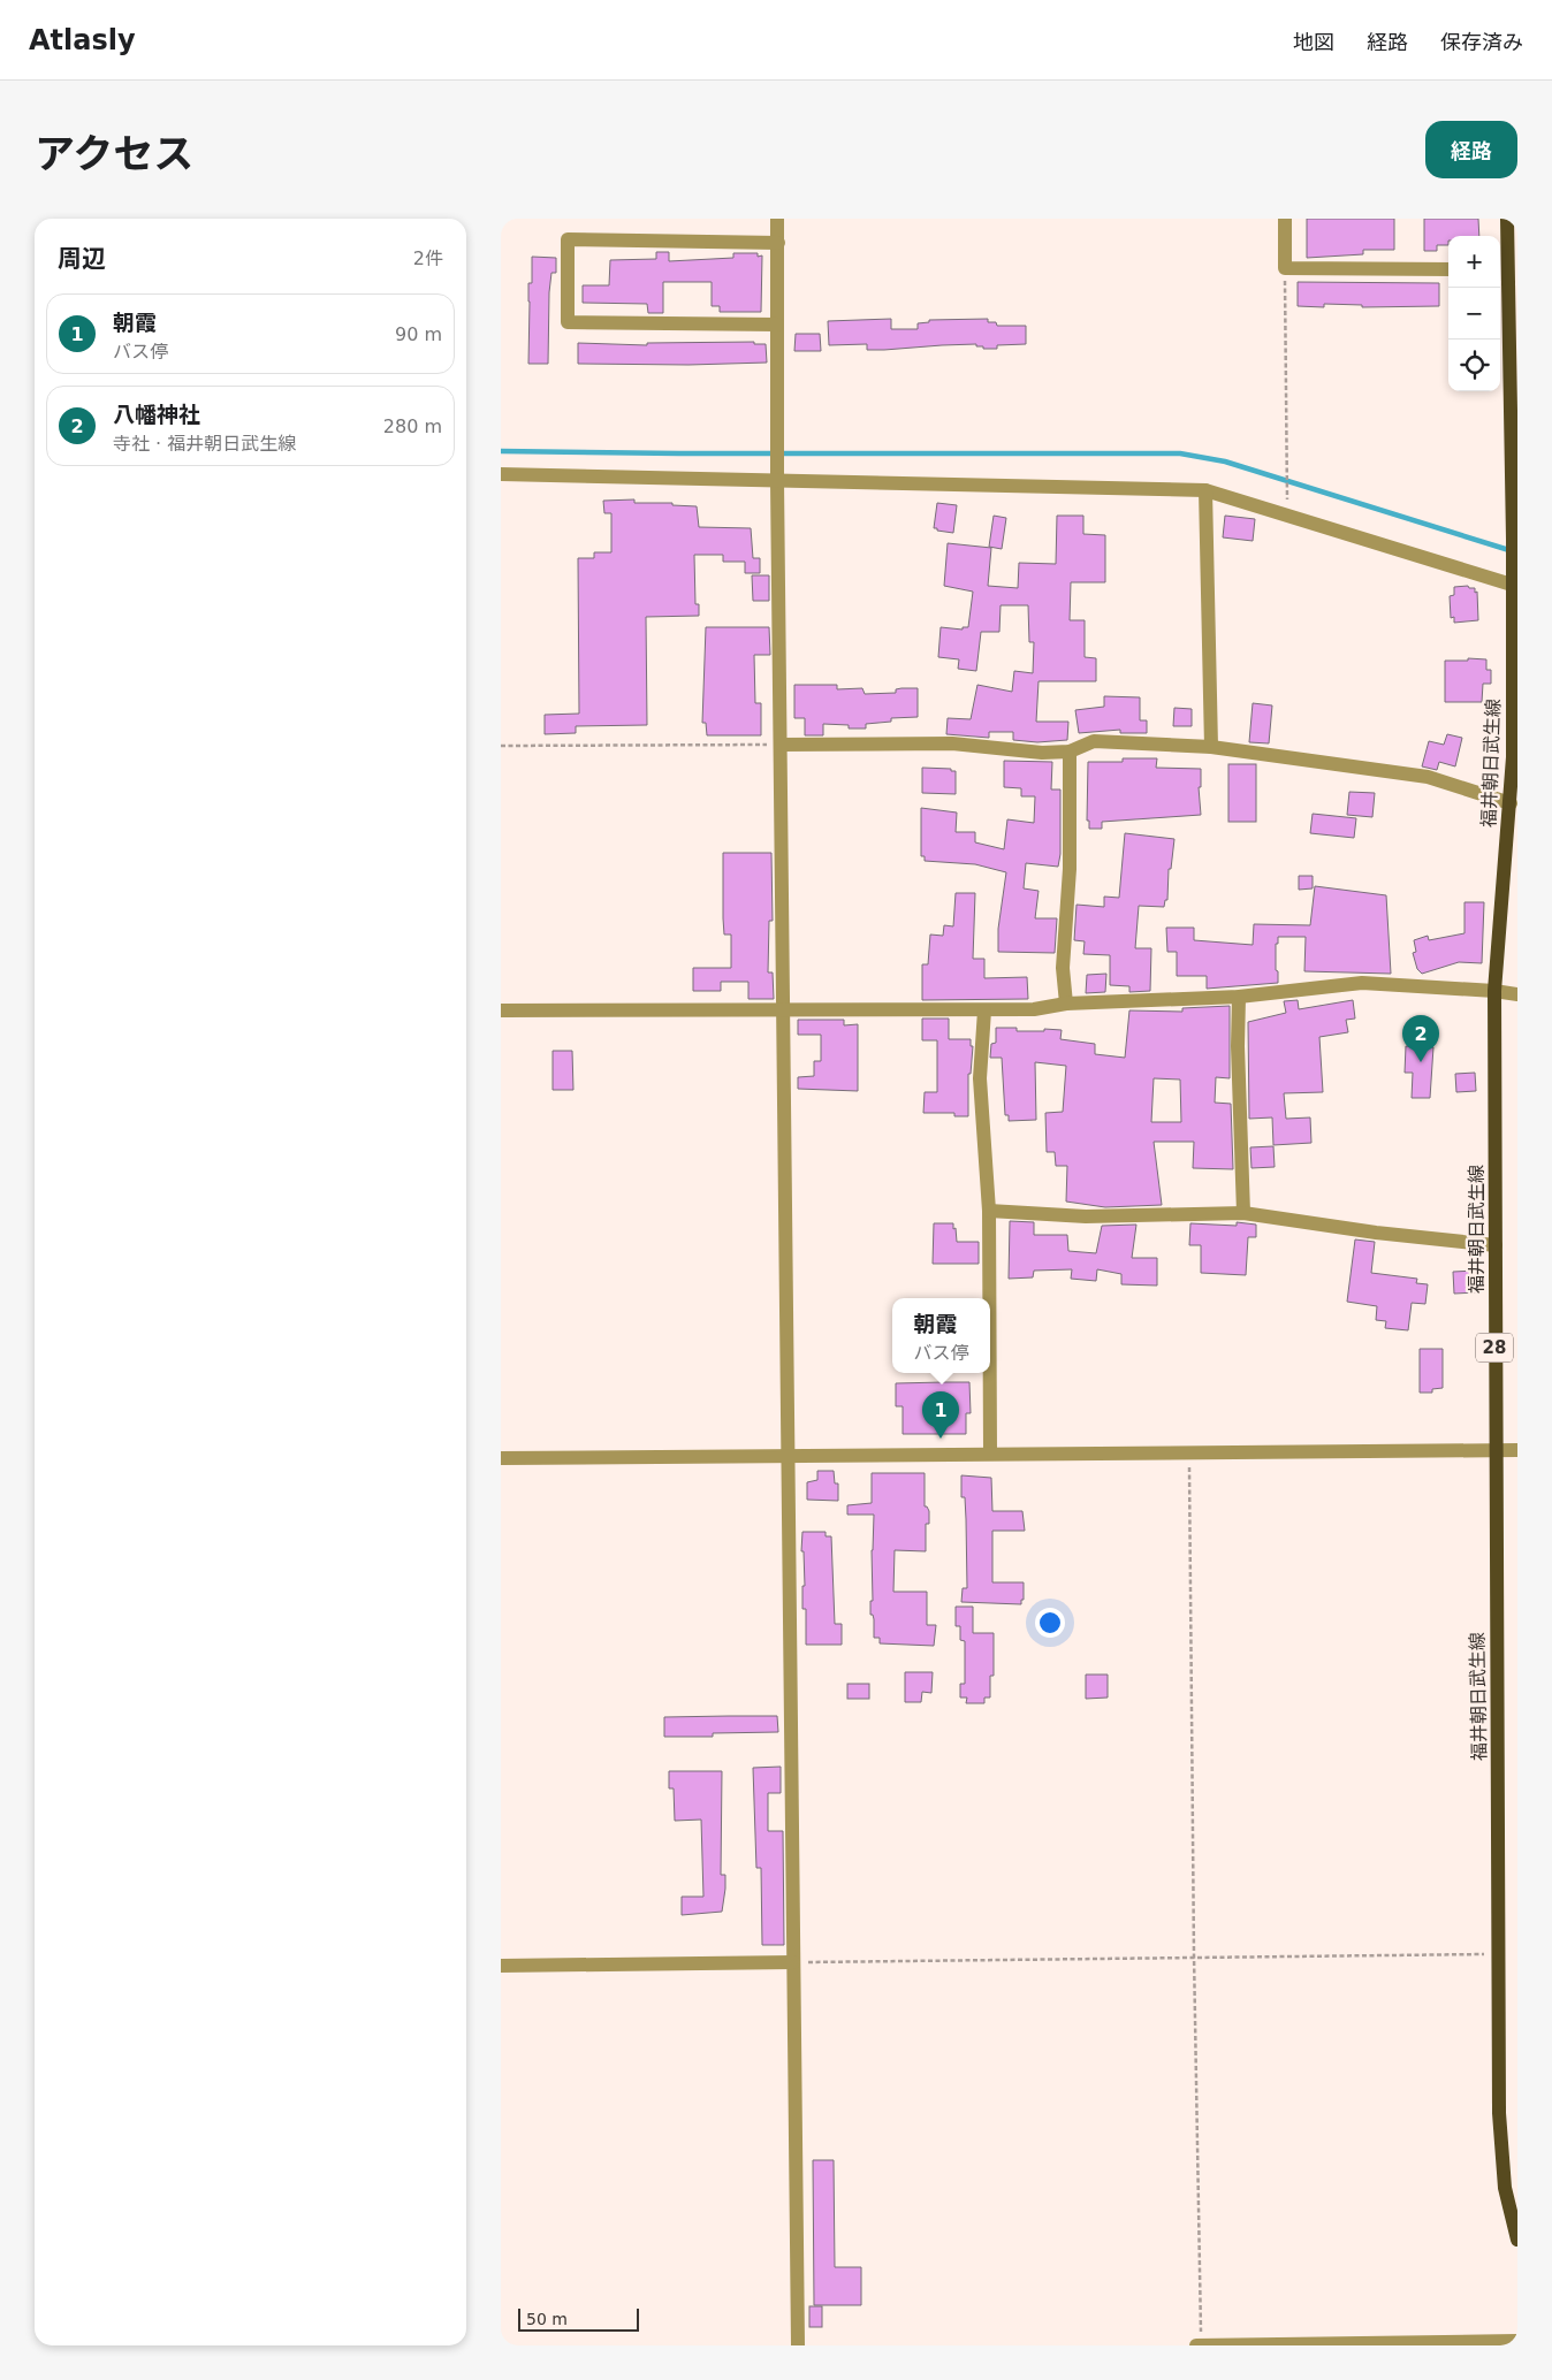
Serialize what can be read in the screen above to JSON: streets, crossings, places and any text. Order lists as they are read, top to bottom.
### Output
{
  "streets": {
    "main road": ["福井朝日武生線", "28"]
  },
  "scale_bar": "50 m",
  "page": {
    "header": "Atlasly",
    "nav": ["地図", "経路", "保存済み"],
    "title": "アクセス",
    "buttons": "経路",
    "heading": ["周辺", "2件"],
    "map_buttons": ["+", "−"],
    "list": [
      {
        "mark": "1",
        "name": "朝霞",
        "note": "バス停",
        "value": "90 m"
      },
      {
        "mark": "2",
        "name": "八幡神社",
        "note": "寺社 · 福井朝日武生線",
        "value": "280 m"
      }
    ],
    "pins": ["2", "1"],
    "popup": ["朝霞", "バス停"],
    "scale": "50 m"
  }
}
